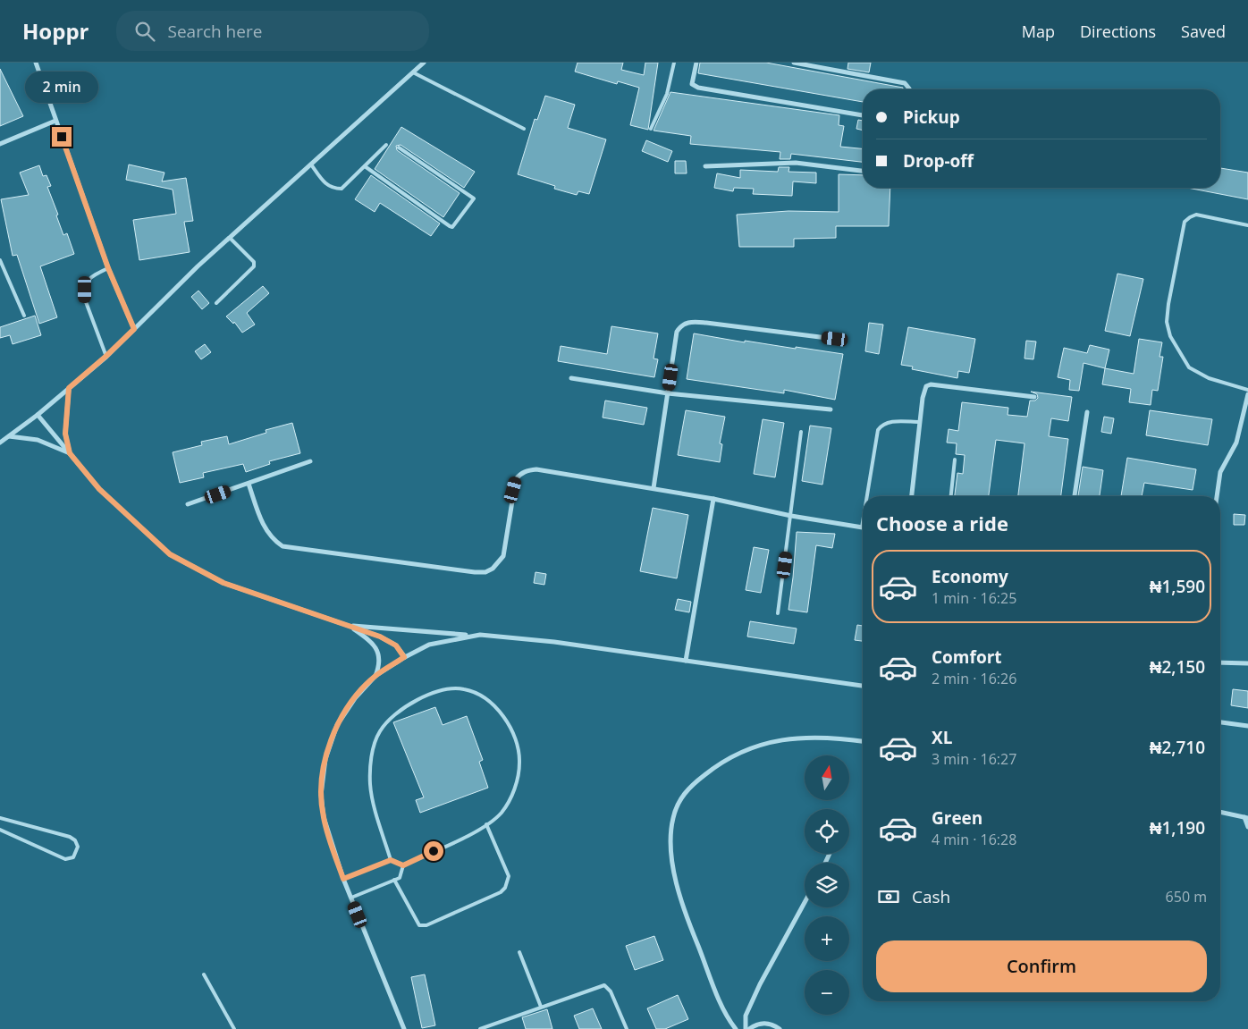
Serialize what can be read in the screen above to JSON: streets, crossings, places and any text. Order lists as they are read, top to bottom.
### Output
{
  "north": "top",
  "page": {
    "header": "Hoppr",
    "search": "Search here",
    "nav": ["Map", "Directions", "Saved"],
    "bubble": "2 min",
    "banner": ["Pickup", "Drop-off"],
    "heading": "Choose a ride",
    "list": [
      {
        "name": "Economy",
        "note": "1 min · 16:25",
        "value": "₦1,590"
      },
      {
        "name": "Comfort",
        "note": "2 min · 16:26",
        "value": "₦2,150"
      },
      {
        "name": "XL",
        "note": "3 min · 16:27",
        "value": "₦2,710"
      },
      {
        "name": "Green",
        "note": "4 min · 16:28",
        "value": "₦1,190"
      }
    ],
    "map_buttons": ["+", "−"],
    "pay": ["Cash", "650 m"],
    "buttons": "Confirm"
  }
}
